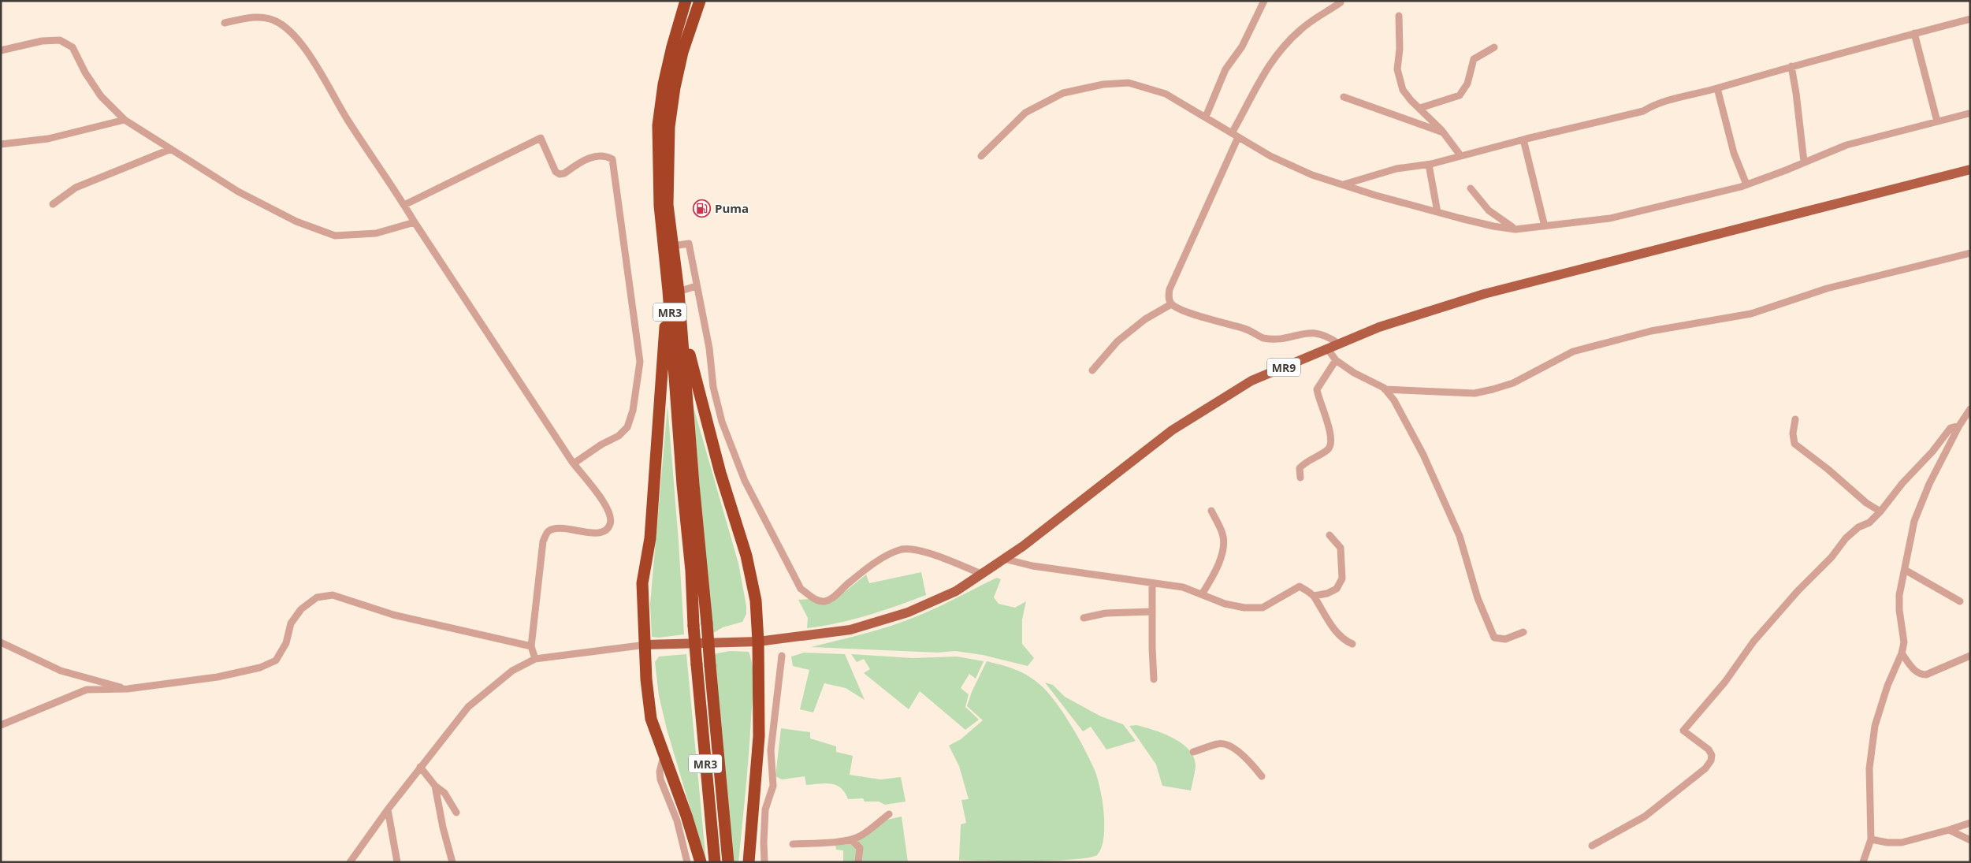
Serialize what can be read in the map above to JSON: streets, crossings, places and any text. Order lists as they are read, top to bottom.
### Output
{
  "streets": {
    "highway": ["MR3"],
    "main road": ["MR9"]
  },
  "places": {
    "fuel station": ["Puma"]
  }
}
